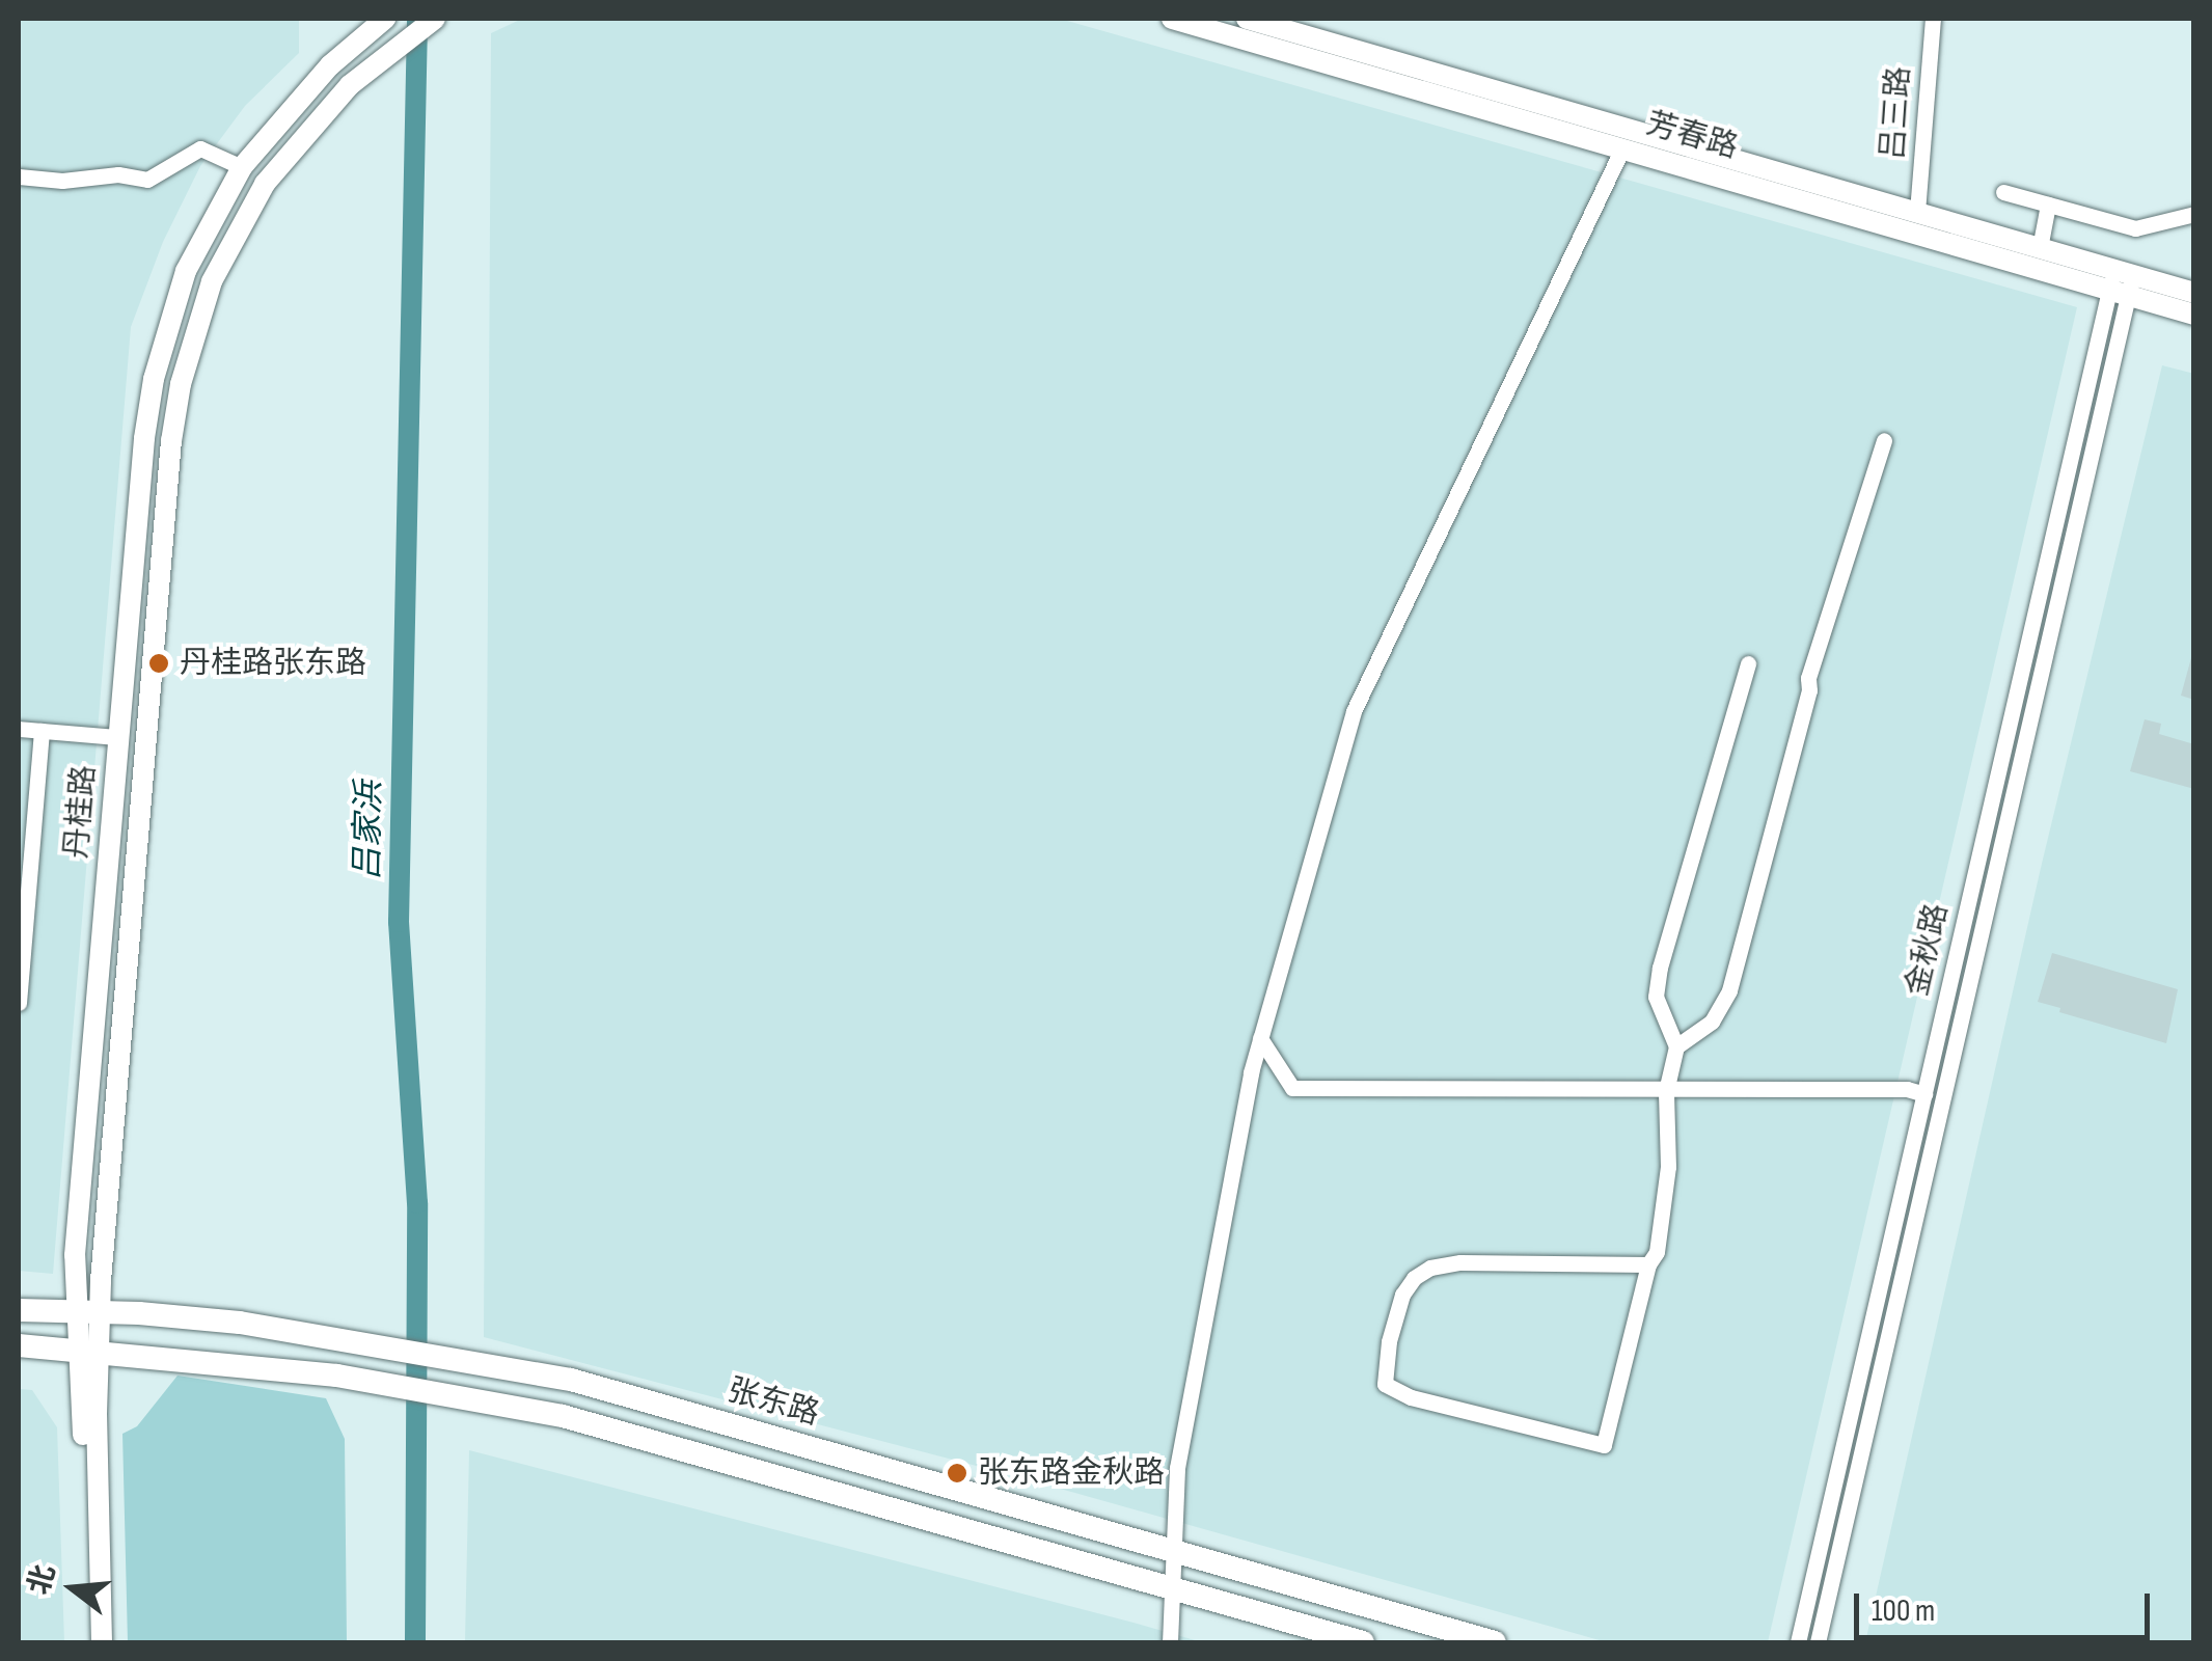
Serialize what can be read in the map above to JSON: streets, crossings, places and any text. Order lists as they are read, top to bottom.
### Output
{
  "streets": {
    "main road": ["张东路"],
    "street": [
      "吕三路",
      "芳春路",
      "丹桂路",
      "金秋路"
    ]
  },
  "crossings": [
    ["吕三路", "芳春路"],
    ["芳春路", "金秋路"],
    ["丹桂路", "张东路"]
  ],
  "water": ["吕家浜"],
  "places": ["丹桂路张东路", "张东路金秋路"],
  "scale_bar": "100 m",
  "north": "left"
}
